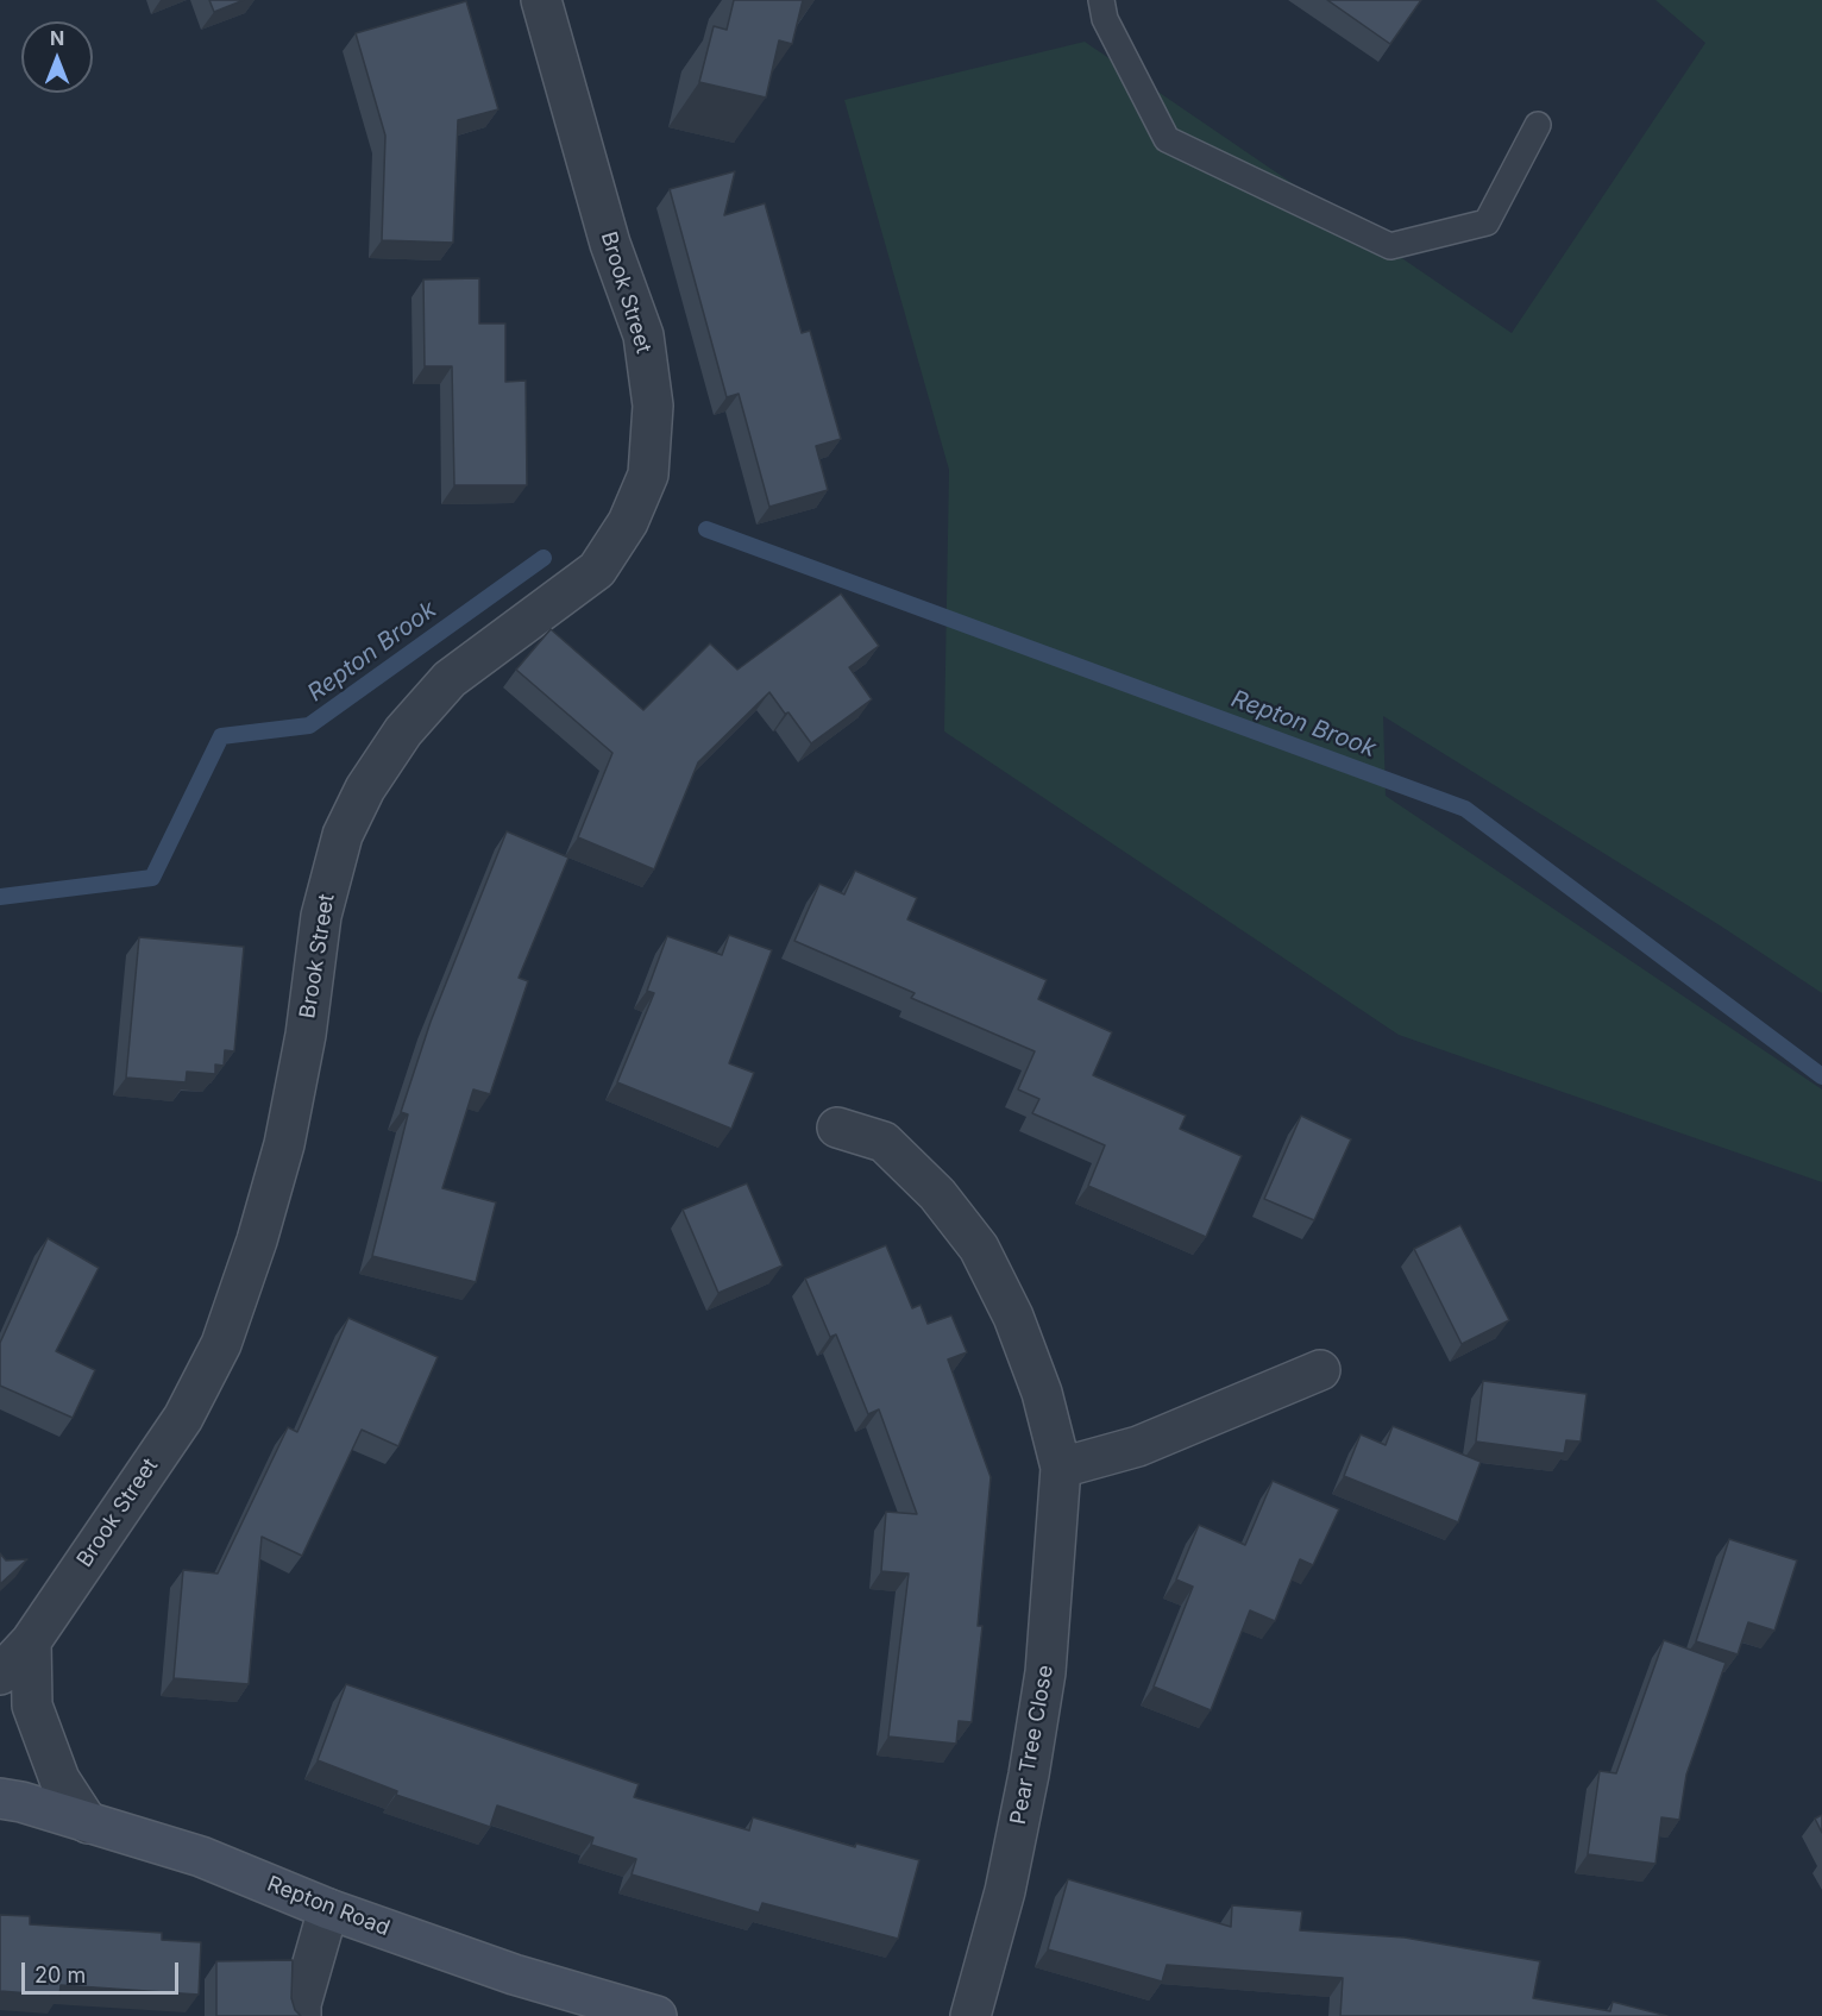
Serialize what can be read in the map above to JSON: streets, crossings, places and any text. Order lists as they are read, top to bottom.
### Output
{
  "streets": {
    "street": ["Brook Street", "Pear Tree Close", "Repton Road"]
  },
  "water": ["Repton Brook"],
  "scale_bar": "20 m",
  "north": "top"
}
